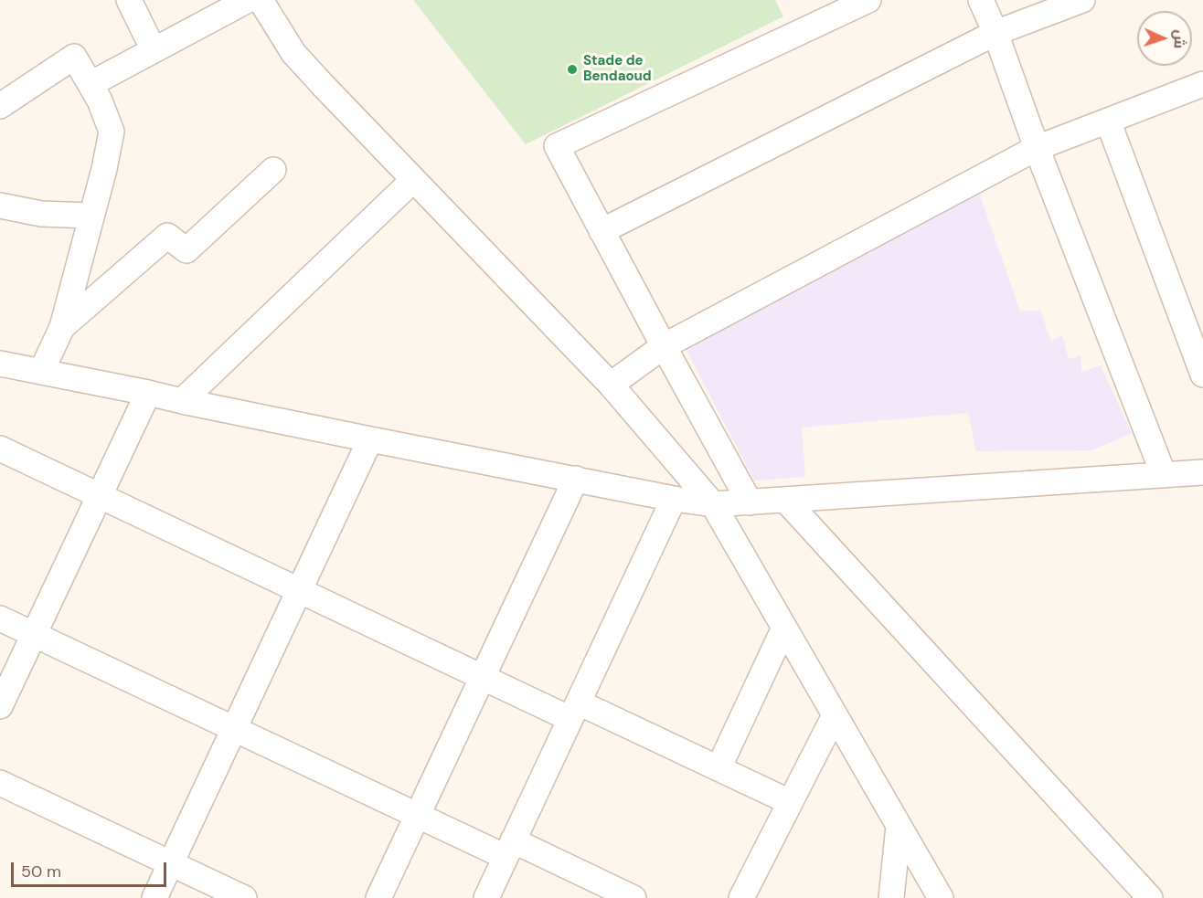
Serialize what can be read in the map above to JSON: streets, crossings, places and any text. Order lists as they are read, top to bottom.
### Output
{
  "places": ["Stade de Bendaoud"],
  "scale_bar": "50 m",
  "north": "right"
}
